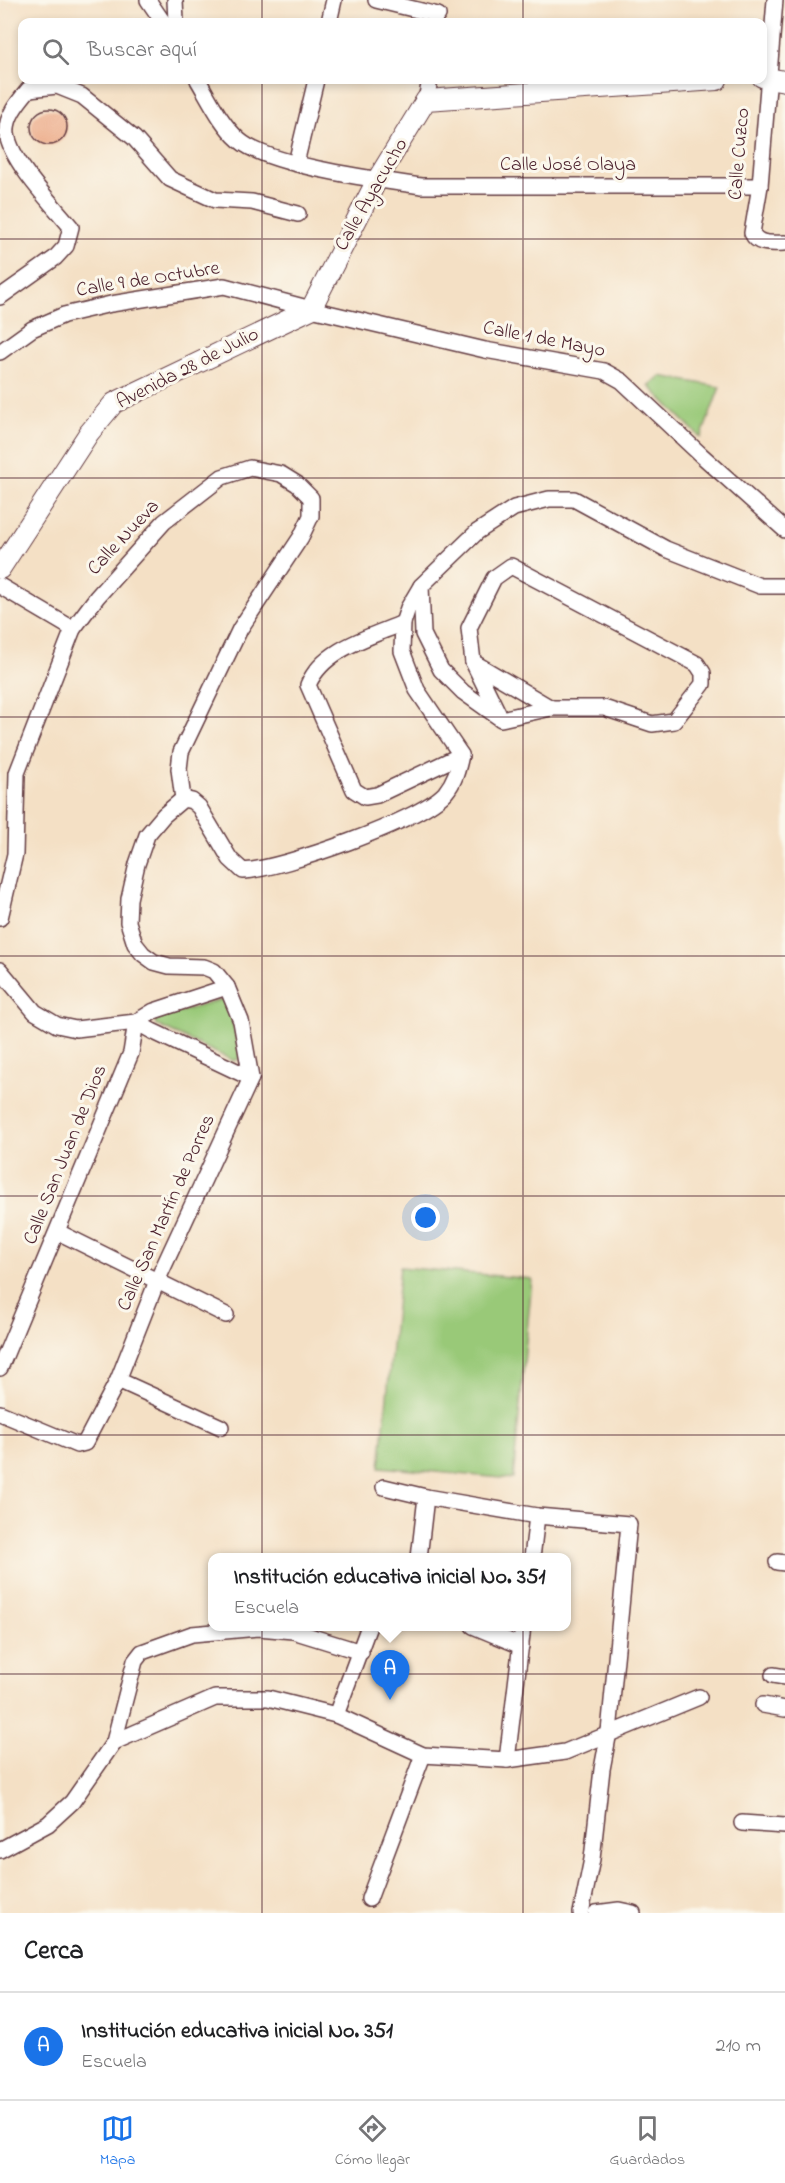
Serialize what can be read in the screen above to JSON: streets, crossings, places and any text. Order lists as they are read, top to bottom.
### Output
{
  "streets": {
    "street": [
      "Calle Cuzco",
      "Calle José Olaya",
      "Calle Ayacucho",
      "Calle 9 de Octubre",
      "Calle 1 de Mayo",
      "Avenida 28 de Julio",
      "Calle Nueva",
      "Calle San Juan de Dios",
      "Calle San Martín de Porres"
    ]
  },
  "crossings": [
    ["Calle Cuzco", "Calle José Olaya"],
    ["Calle José Olaya", "Calle Ayacucho"],
    ["Calle Ayacucho", "Calle 9 de Octubre"],
    ["Calle Ayacucho", "Calle 1 de Mayo"],
    ["Calle Ayacucho", "Avenida 28 de Julio"],
    ["Calle 9 de Octubre", "Calle 1 de Mayo"],
    ["Calle 9 de Octubre", "Avenida 28 de Julio"],
    ["Calle 1 de Mayo", "Avenida 28 de Julio"]
  ],
  "page": {
    "search": "Buscar aquí",
    "popup": ["Institución educativa inicial No. 351", "Escuela"],
    "pins": "A",
    "heading": "Cerca",
    "list": [
      {
        "mark": "A",
        "name": "Institución educativa inicial No. 351",
        "note": "Escuela",
        "value": "210 m"
      }
    ],
    "nav": ["Mapa", "Cómo llegar", "Guardados"]
  }
}
